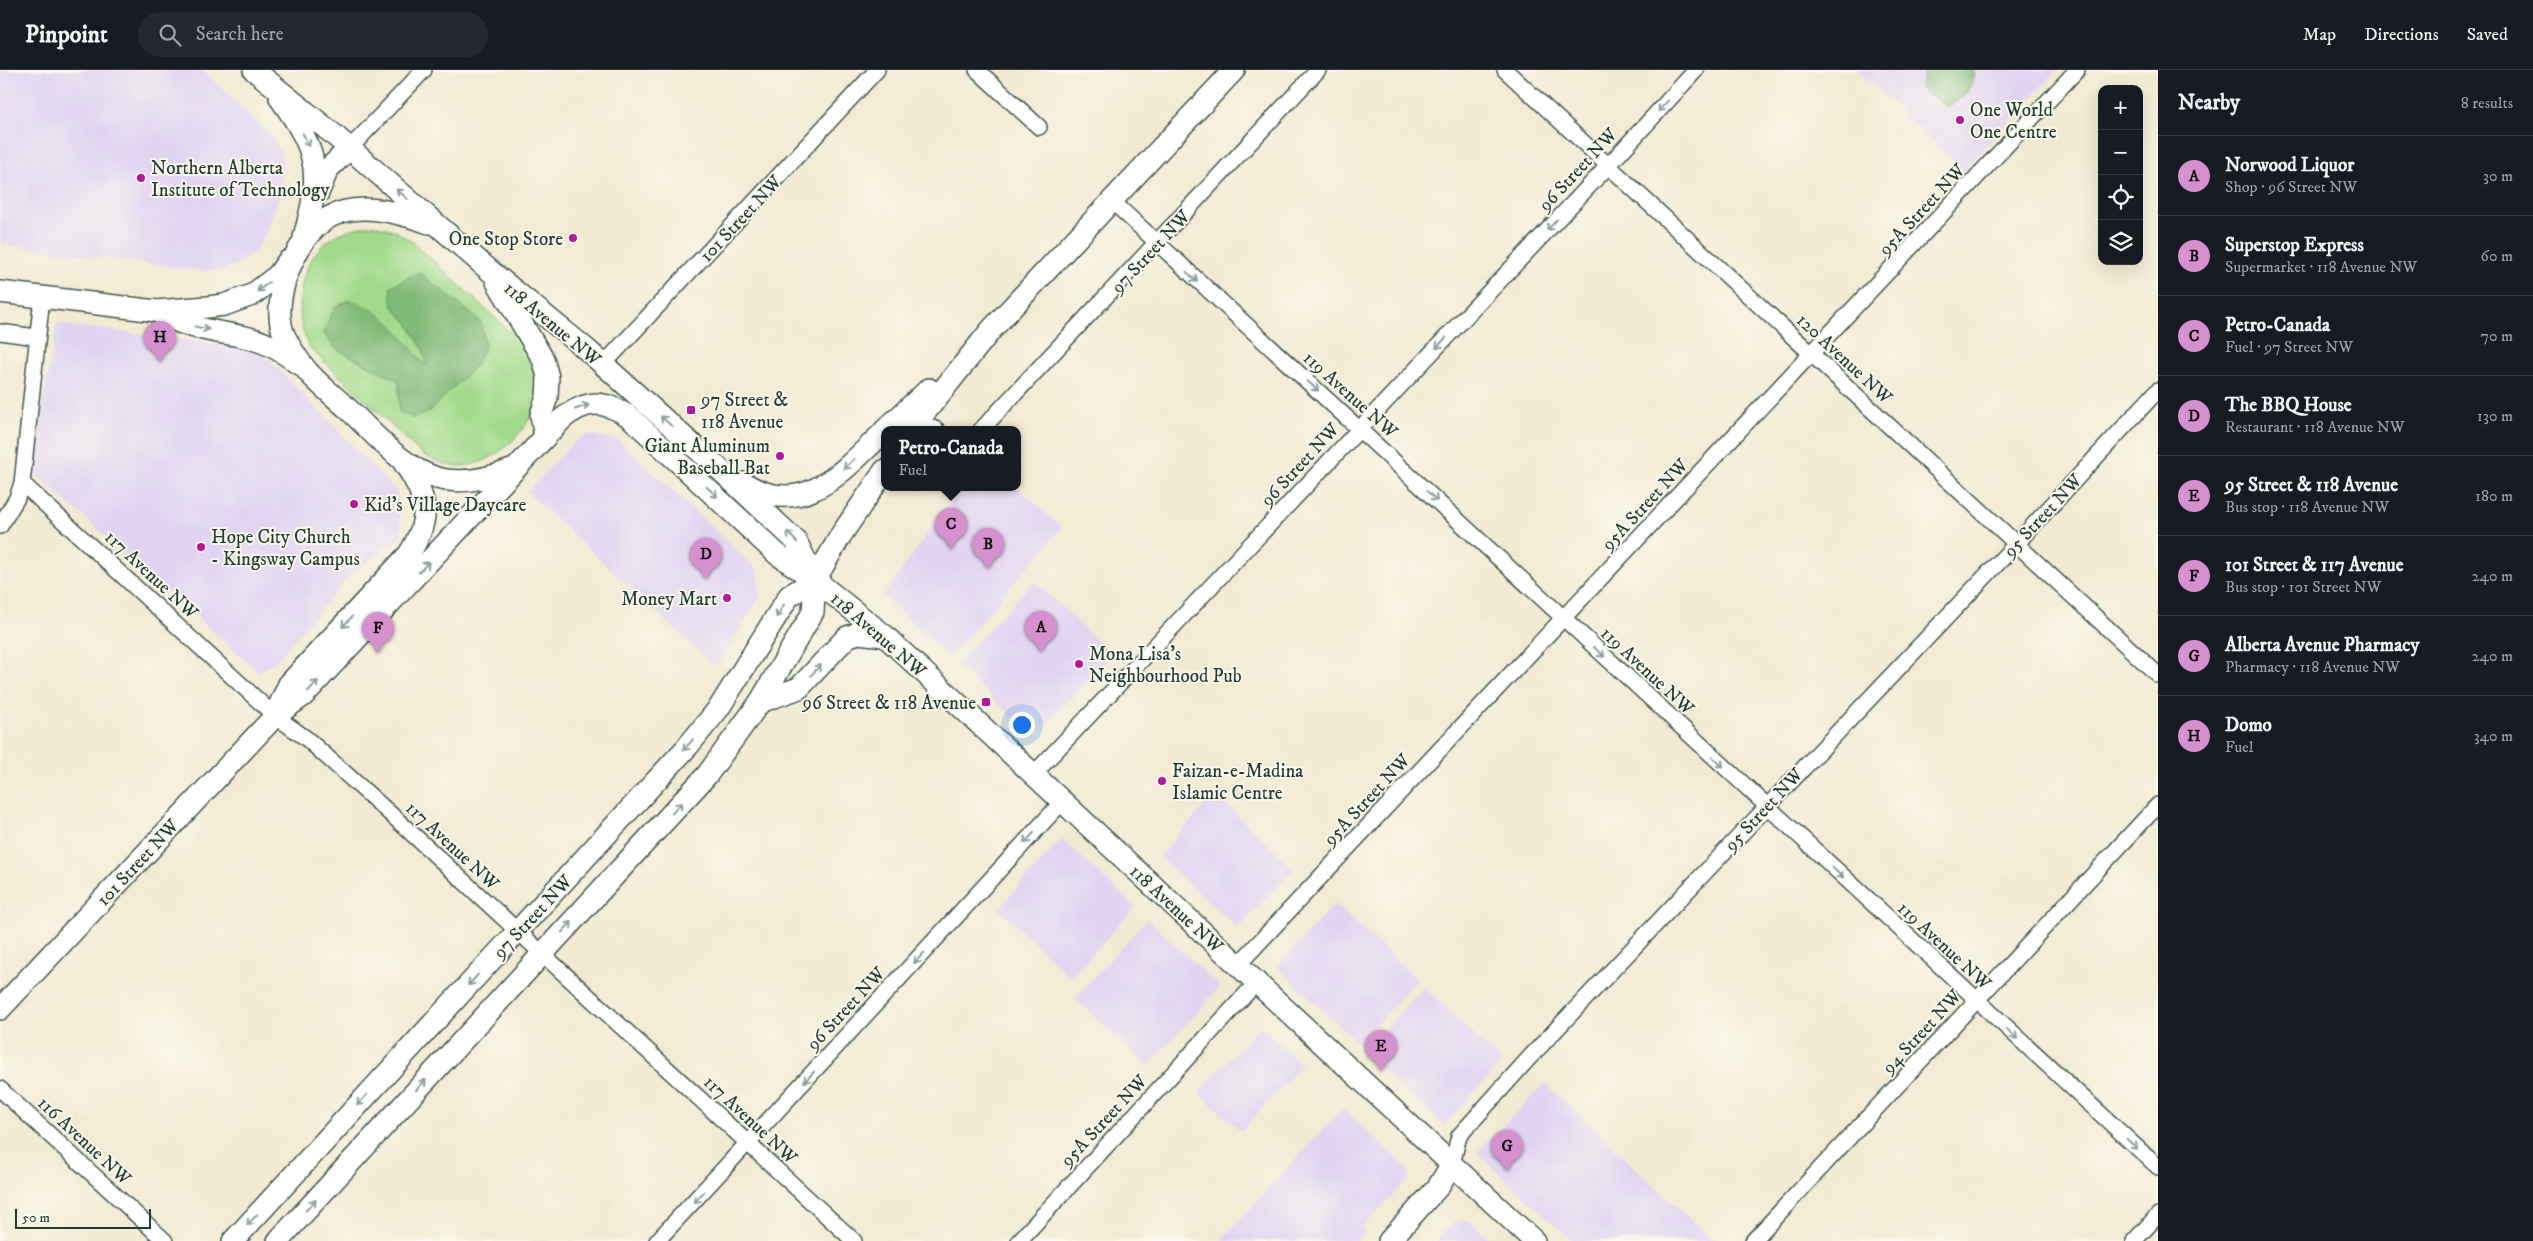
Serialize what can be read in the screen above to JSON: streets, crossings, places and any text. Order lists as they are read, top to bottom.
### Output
{
  "streets": {
    "main road": [
      "101 Street NW",
      "97 Street NW",
      "118 Avenue NW",
      "95 Street NW"
    ],
    "street": [
      "96 Street NW",
      "95A Street NW",
      "120 Avenue NW",
      "119 Avenue NW",
      "117 Avenue NW",
      "94 Street NW",
      "116 Avenue NW"
    ]
  },
  "crossings": [
    ["96 Street NW", "118 Avenue NW"],
    ["96 Street NW", "120 Avenue NW"],
    ["96 Street NW", "119 Avenue NW"],
    ["96 Street NW", "117 Avenue NW"],
    ["95A Street NW", "118 Avenue NW"],
    ["95A Street NW", "120 Avenue NW"],
    ["95A Street NW", "119 Avenue NW"],
    ["101 Street NW", "118 Avenue NW"],
    ["101 Street NW", "117 Avenue NW"],
    ["97 Street NW", "118 Avenue NW"],
    ["97 Street NW", "119 Avenue NW"],
    ["97 Street NW", "117 Avenue NW"],
    ["118 Avenue NW", "95 Street NW"],
    ["120 Avenue NW", "95 Street NW"],
    ["119 Avenue NW", "95 Street NW"],
    ["119 Avenue NW", "94 Street NW"]
  ],
  "one_way": ["96 Street NW", "119 Avenue NW"],
  "places": {
    "other": [
      "One World One Centre",
      "Northern Alberta Institute of Technology",
      "One Stop Store",
      "Giant Aluminum Baseball Bat",
      "Kid's Village Daycare",
      "Hope City Church - Kingsway Campus",
      "Money Mart",
      "Mona Lisa's Neighbourhood Pub",
      "Faizan-e-Madina Islamic Centre"
    ],
    "transit": ["97 Street & 118 Avenue", "96 Street & 118 Avenue"]
  },
  "scale_bar": "50 m",
  "page": {
    "header": "Pinpoint",
    "search": "Search here",
    "nav": ["Map", "Directions", "Saved"],
    "heading": ["Nearby", "8 results"],
    "map_buttons": ["+", "−"],
    "list": [
      {
        "mark": "A",
        "name": "Norwood Liquor",
        "note": "Shop · 96 Street NW",
        "value": "30 m"
      },
      {
        "mark": "B",
        "name": "Superstop Express",
        "note": "Supermarket · 118 Avenue NW",
        "value": "60 m"
      },
      {
        "mark": "C",
        "name": "Petro-Canada",
        "note": "Fuel · 97 Street NW",
        "value": "70 m"
      },
      {
        "mark": "D",
        "name": "The BBQ House",
        "note": "Restaurant · 118 Avenue NW",
        "value": "130 m"
      },
      {
        "mark": "E",
        "name": "95 Street & 118 Avenue",
        "note": "Bus stop · 118 Avenue NW",
        "value": "180 m"
      },
      {
        "mark": "F",
        "name": "101 Street & 117 Avenue",
        "note": "Bus stop · 101 Street NW",
        "value": "240 m"
      },
      {
        "mark": "G",
        "name": "Alberta Avenue Pharmacy",
        "note": "Pharmacy · 118 Avenue NW",
        "value": "240 m"
      },
      {
        "mark": "H",
        "name": "Domo",
        "note": "Fuel",
        "value": "340 m"
      }
    ],
    "pins": [
      "H",
      "C",
      "B",
      "D",
      "A",
      "F",
      "E",
      "G"
    ],
    "popup": ["Petro-Canada", "Fuel"],
    "scale": "50 m"
  }
}
